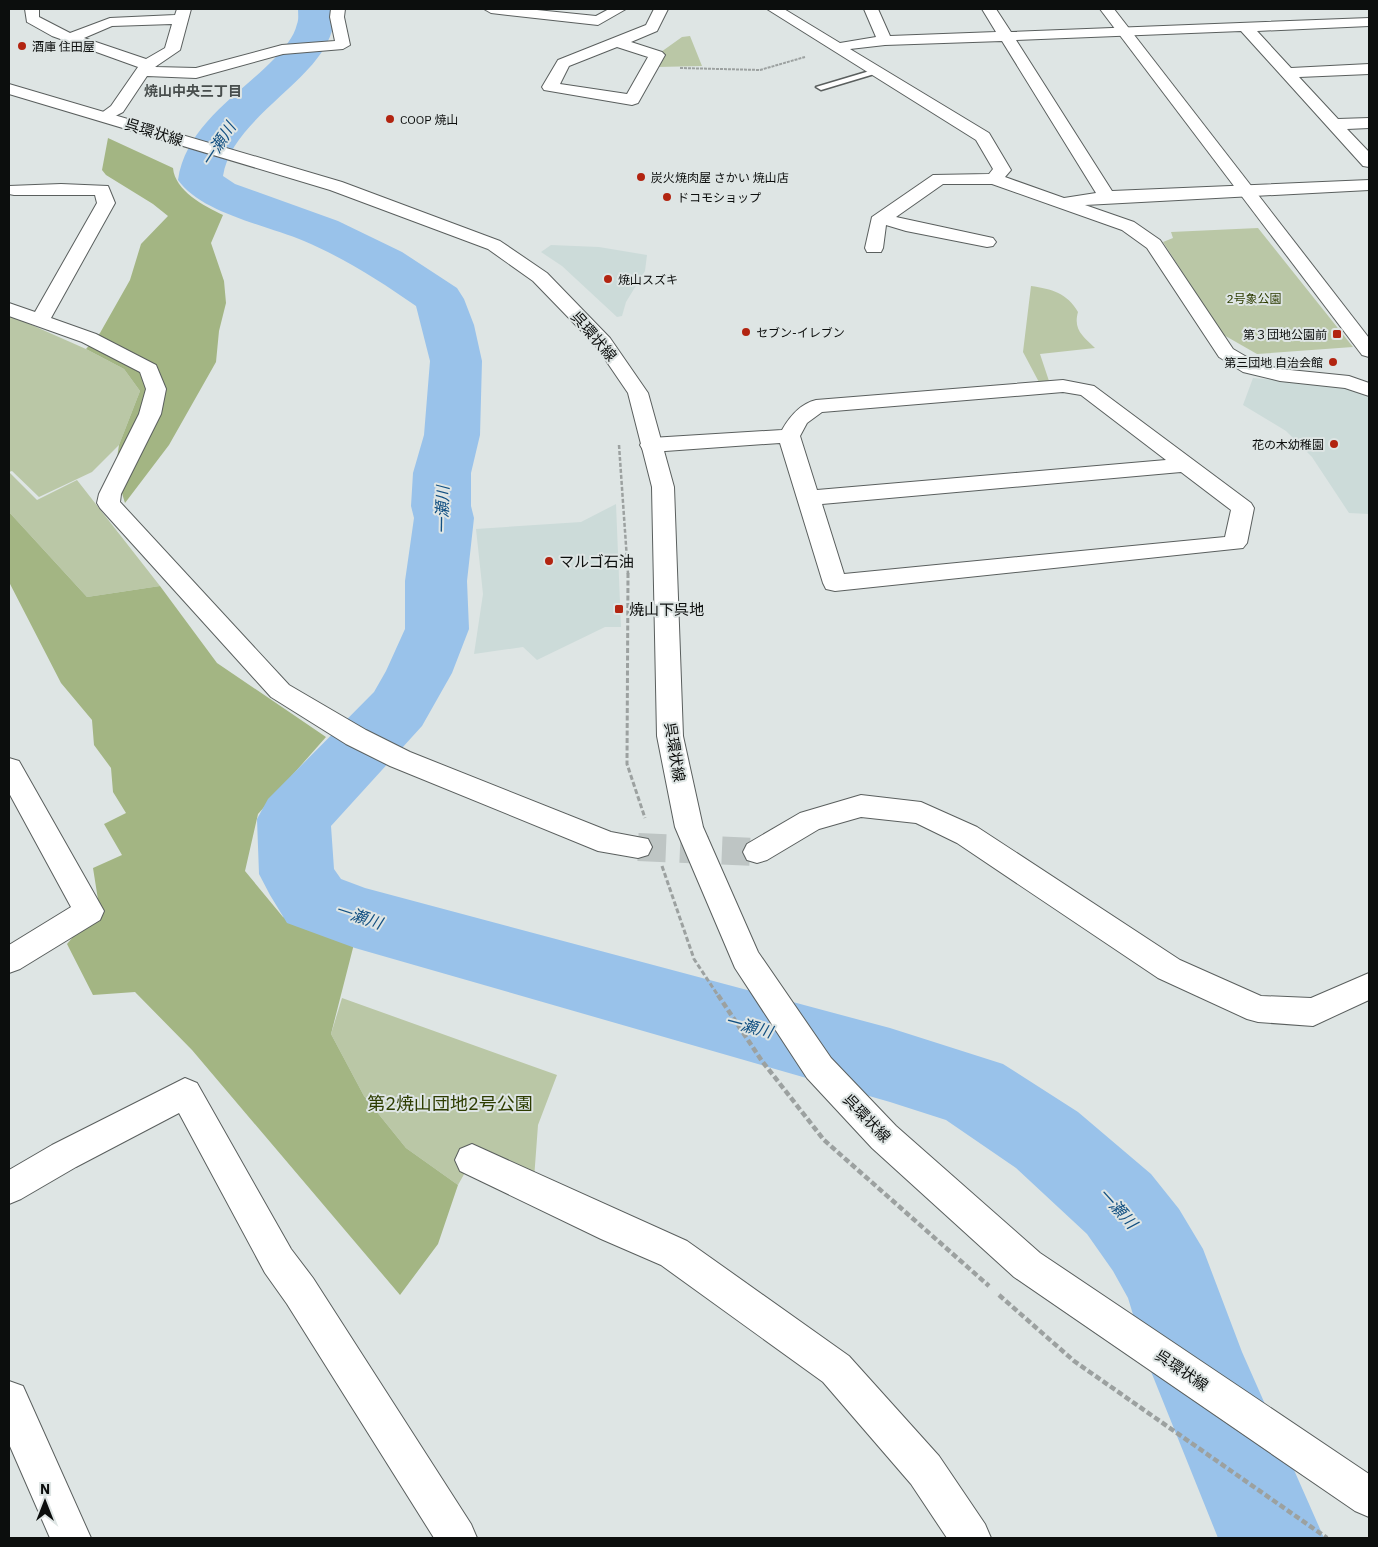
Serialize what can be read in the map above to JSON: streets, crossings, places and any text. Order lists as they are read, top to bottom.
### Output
{
  "streets": {
    "street": ["呉環状線"]
  },
  "districts": ["焼山中央三丁目"],
  "water": ["一瀬川"],
  "parks": ["2号象公園", "第2焼山団地2号公園"],
  "places": {
    "other": [
      "酒庫 住田屋",
      "COOP 焼山",
      "炭火焼肉屋 さかい 焼山店",
      "ドコモショップ",
      "焼山スズキ",
      "セブン-イレブン",
      "第三団地 自治会館",
      "花の木幼稚園",
      "マルゴ石油"
    ],
    "transit": ["第３団地公園前", "焼山下呉地"]
  },
  "north": "top"
}
